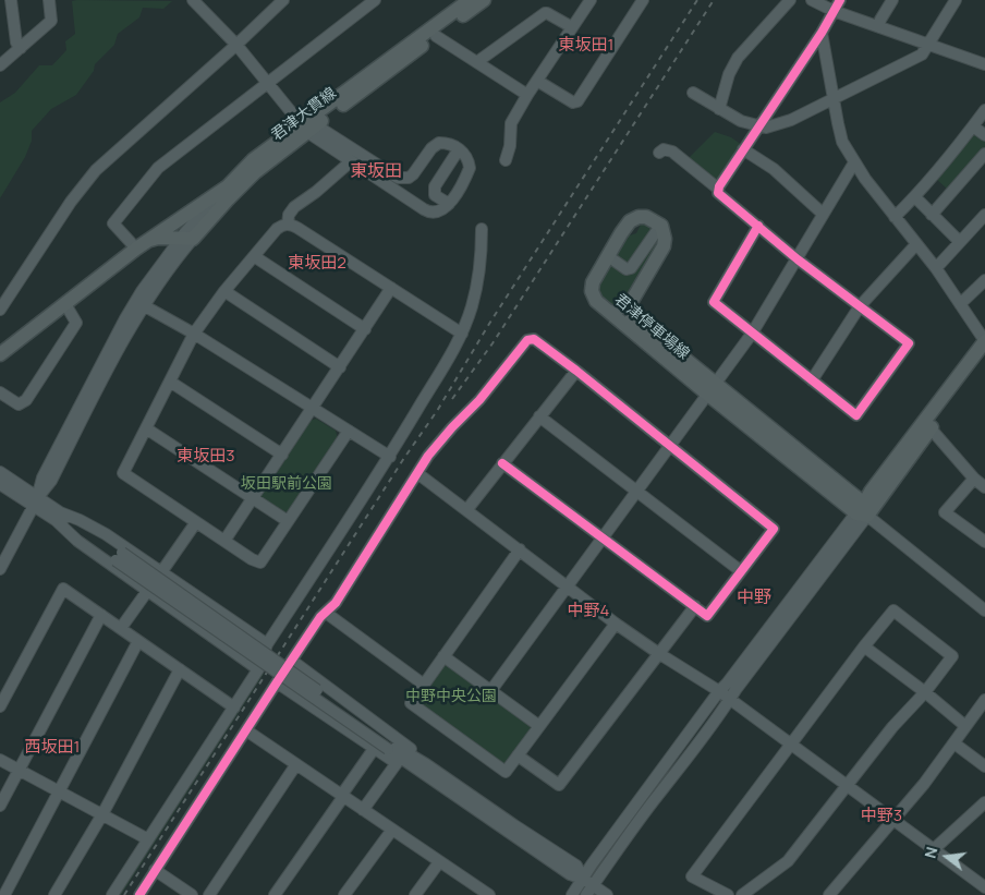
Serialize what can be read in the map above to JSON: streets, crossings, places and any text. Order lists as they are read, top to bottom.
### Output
{
  "streets": {
    "main road": ["君津大貫線", "君津停車場線"]
  },
  "districts": [
    "東坂田1",
    "東坂田",
    "東坂田2",
    "東坂田3",
    "中野",
    "中野4",
    "西坂田1",
    "中野3"
  ],
  "parks": ["坂田駅前公園", "中野中央公園"],
  "north": "left"
}
